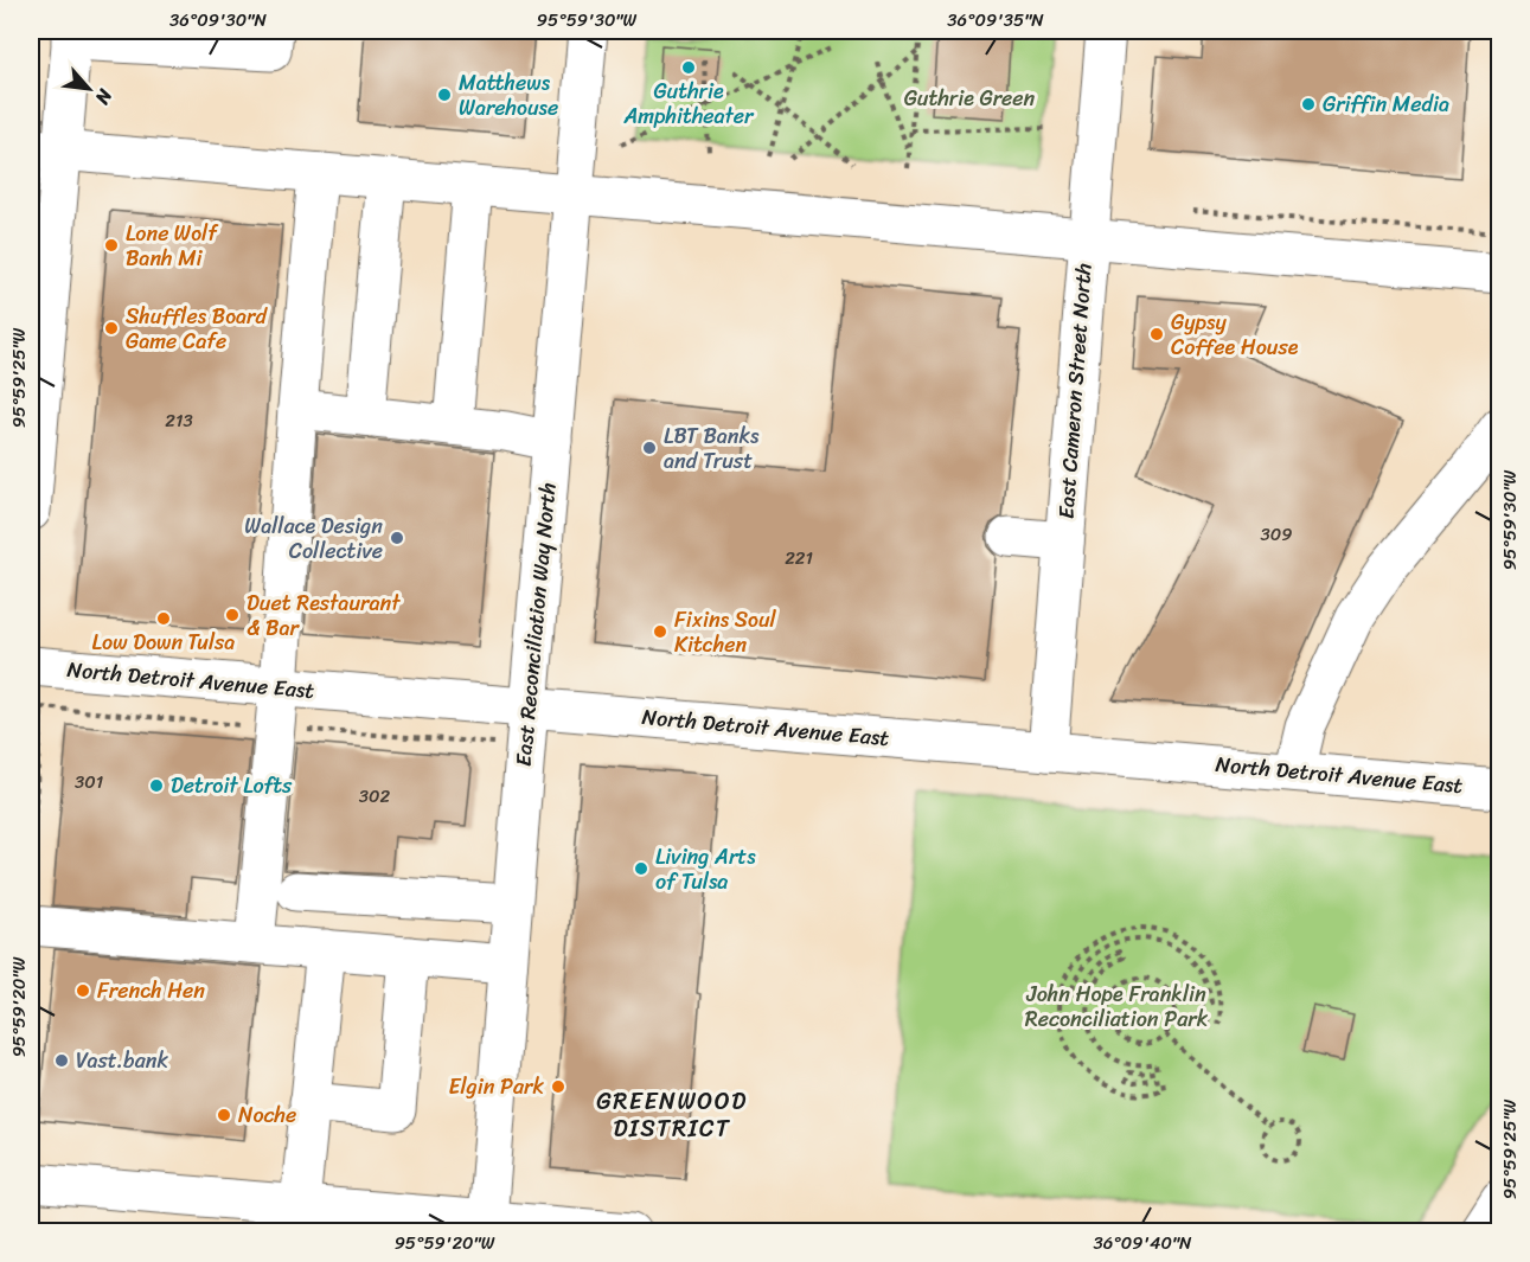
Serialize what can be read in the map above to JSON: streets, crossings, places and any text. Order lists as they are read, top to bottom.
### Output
{
  "streets": {
    "main road": ["East Cameron Street North", "East Reconciliation Way North", "North Detroit Avenue East"]
  },
  "crossings": [
    ["East Cameron Street North", "North Detroit Avenue East"],
    ["East Reconciliation Way North", "North Detroit Avenue East"]
  ],
  "districts": ["GREENWOOD DISTRICT"],
  "parks": ["Guthrie Green", "John Hope Franklin Reconciliation Park"],
  "places": [
    "Guthrie Amphitheater",
    "Matthews Warehouse",
    "Griffin Media",
    "Lone Wolf Banh Mi",
    "Shuffles Board Game Cafe",
    "Gypsy Coffee House",
    "LBT Banks and Trust",
    "Wallace Design Collective",
    "Duet Restaurant & Bar",
    "Low Down Tulsa",
    "Fixins Soul Kitchen",
    "Detroit Lofts",
    "Living Arts of Tulsa",
    "French Hen",
    "Vast.bank",
    "Elgin Park",
    "Noche"
  ],
  "house_numbers": [
    "213",
    "309",
    "221",
    "301",
    "302"
  ],
  "north": "bottom right",
  "coordinates": [
    "36°09'30\"N",
    "95°59'30\"W",
    "36°09'35\"N",
    "95°59'25\"W",
    "95°59'20\"W",
    "36°09'40\"N"
  ]
}
